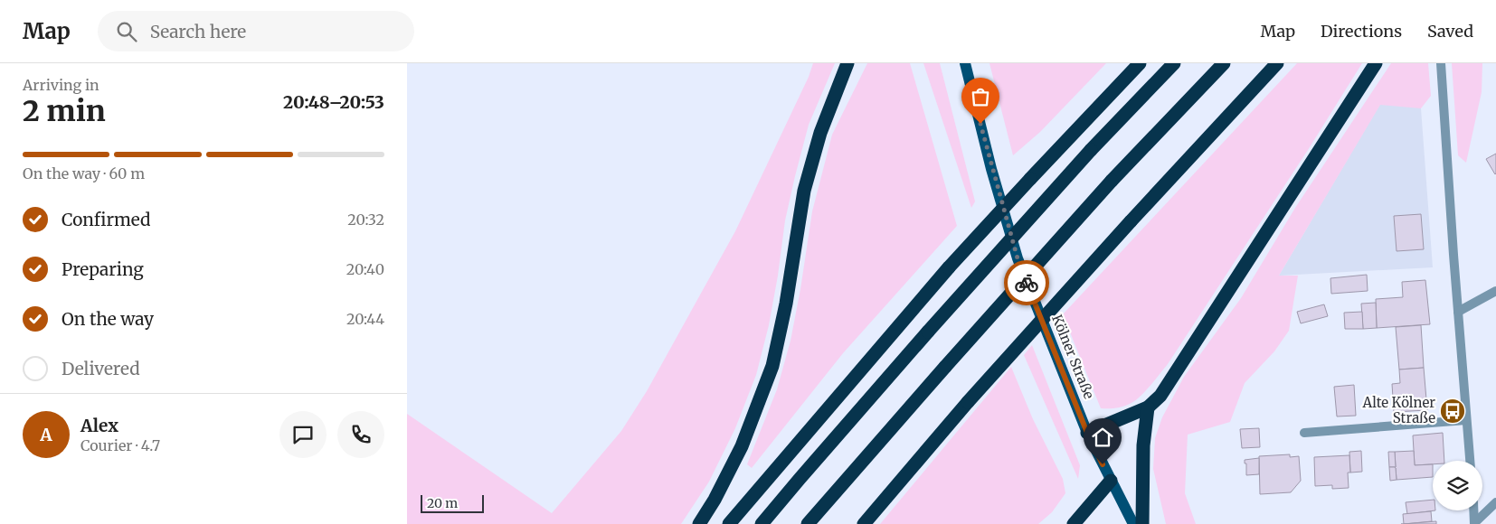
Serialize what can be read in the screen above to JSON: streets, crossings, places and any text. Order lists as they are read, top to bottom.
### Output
{
  "streets": {
    "main road": ["Kölner Straße"]
  },
  "places": {
    "bus stop": ["Alte Kölner Straße"]
  },
  "scale_bar": "20 m",
  "page": {
    "header": "Map",
    "search": "Search here",
    "nav": ["Map", "Directions", "Saved"],
    "heading": ["2 min", "Arriving in", "20:48–20:53"],
    "panel": ["Alex", "Courier · 4.7"],
    "bar": "On the way · 60 m",
    "list": [
      ["Confirmed", "20:32"],
      ["Preparing", "20:40"],
      ["On the way", "20:44"],
      "Delivered"
    ],
    "round": "A",
    "scale": "20 m"
  }
}
